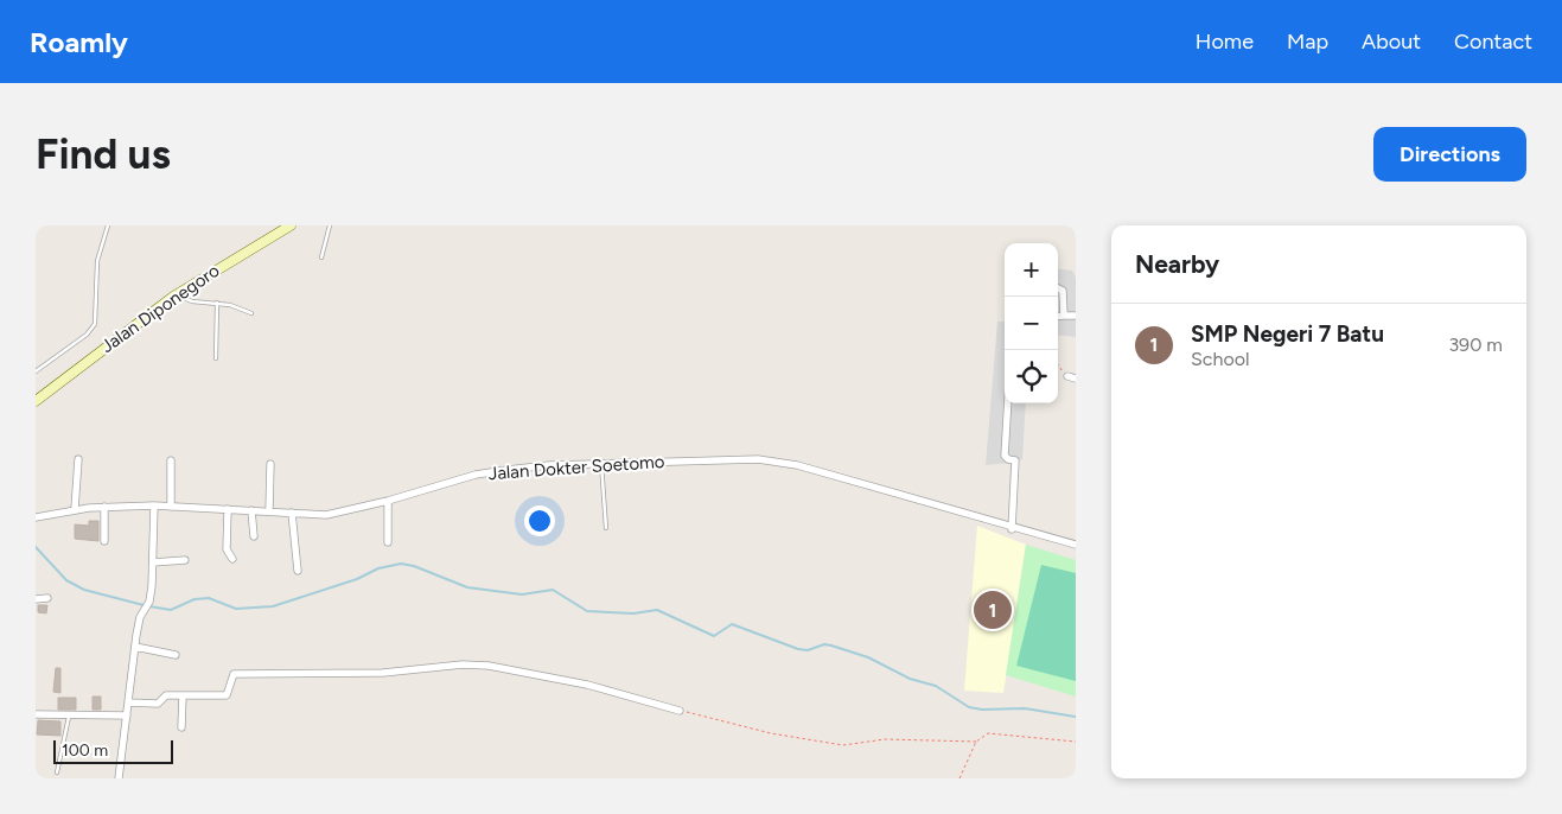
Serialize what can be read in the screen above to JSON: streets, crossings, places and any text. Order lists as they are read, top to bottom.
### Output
{
  "streets": {
    "main road": ["Jalan Diponegoro"],
    "street": ["Jalan Dokter Soetomo"]
  },
  "scale_bar": "100 m",
  "page": {
    "header": "Roamly",
    "nav": [
      "Home",
      "Map",
      "About",
      "Contact"
    ],
    "buttons": "Directions",
    "title": "Find us",
    "heading": "Nearby",
    "map_buttons": ["+", "−"],
    "list": [
      {
        "mark": "1",
        "name": "SMP Negeri 7 Batu",
        "note": "School",
        "value": "390 m"
      }
    ],
    "pins": "1",
    "scale": "100 m"
  }
}
